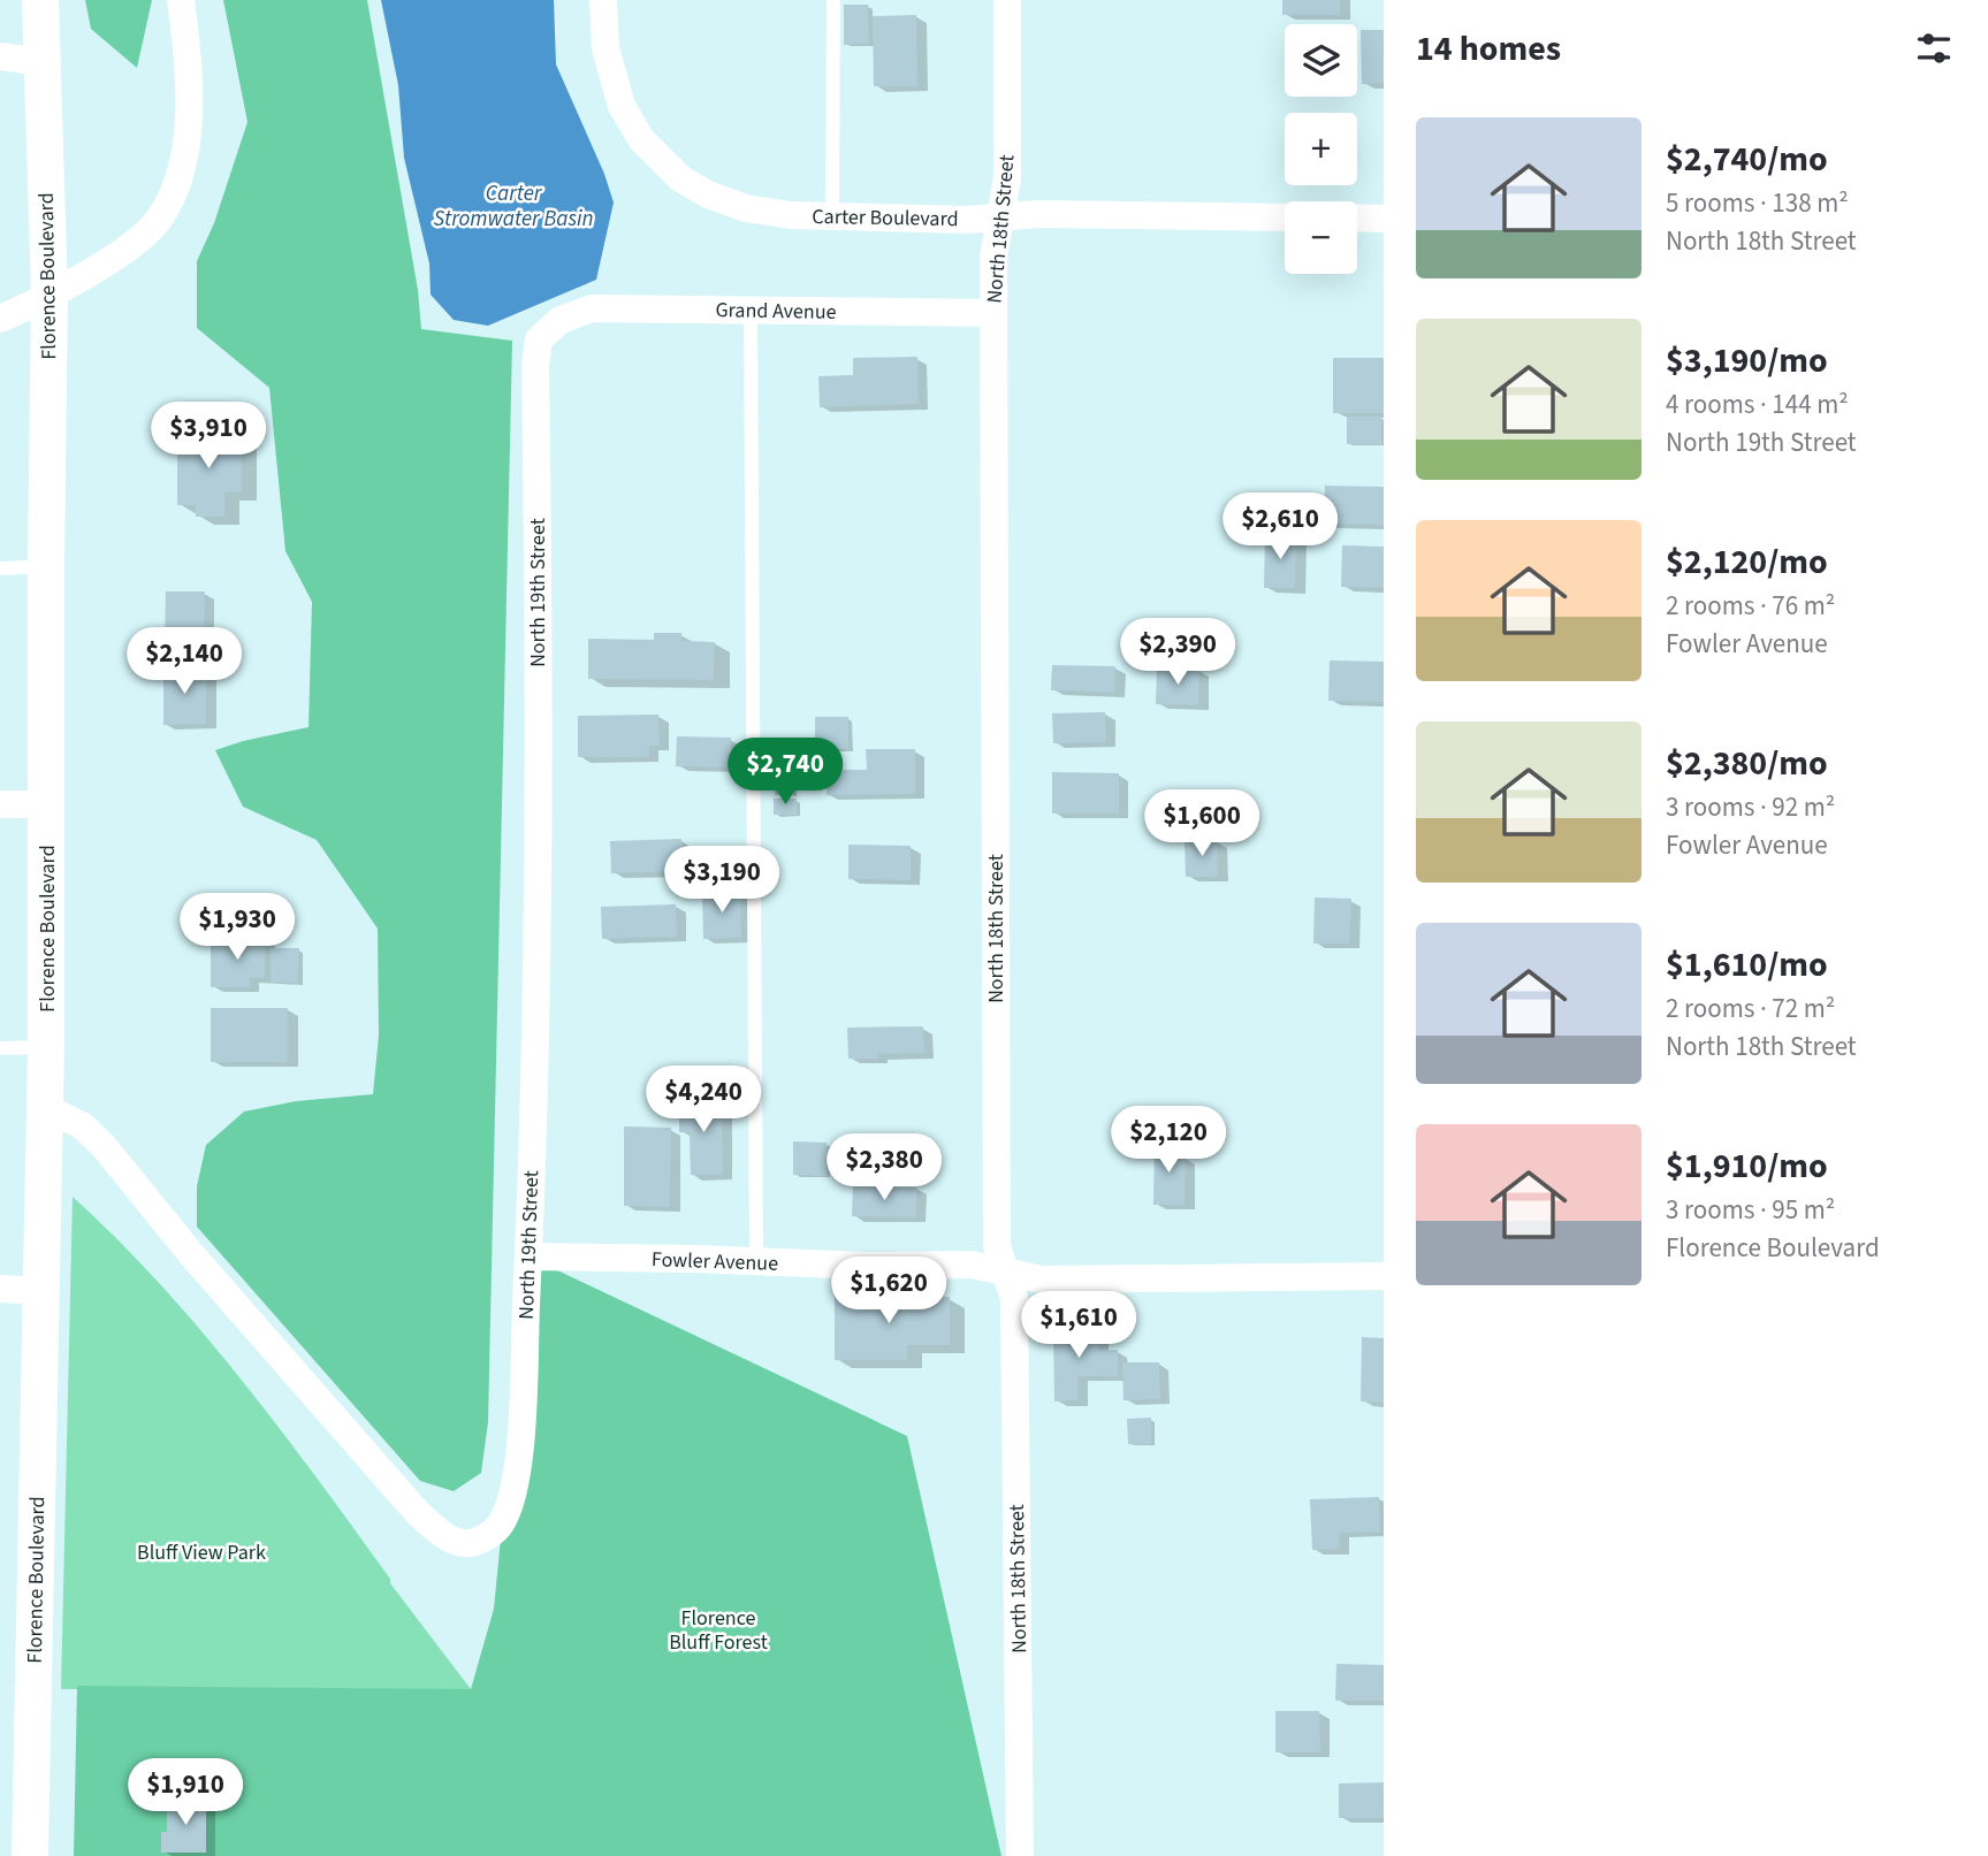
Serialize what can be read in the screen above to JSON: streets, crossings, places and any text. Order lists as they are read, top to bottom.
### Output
{
  "streets": {
    "street": [
      "Carter Boulevard",
      "North 18th Street",
      "Florence Boulevard",
      "Grand Avenue",
      "North 19th Street",
      "Fowler Avenue"
    ]
  },
  "crossings": [
    ["Carter Boulevard", "North 18th Street"],
    ["North 18th Street", "Grand Avenue"],
    ["North 18th Street", "Fowler Avenue"],
    ["Florence Boulevard", "North 19th Street"],
    ["Grand Avenue", "North 19th Street"],
    ["North 19th Street", "Fowler Avenue"]
  ],
  "water": ["Carter Stromwater Basin"],
  "parks": ["Bluff View Park", "Florence Bluff Forest"],
  "page": {
    "heading": "14 homes",
    "map_buttons": ["+", "−"],
    "list": [
      {
        "name": "$2,740/mo",
        "note": "5 rooms · 138 m² · North 18th Street"
      },
      {
        "name": "$3,190/mo",
        "note": "4 rooms · 144 m² · North 19th Street"
      },
      {
        "name": "$2,120/mo",
        "note": "2 rooms · 76 m² · Fowler Avenue"
      },
      {
        "name": "$2,380/mo",
        "note": "3 rooms · 92 m² · Fowler Avenue"
      },
      {
        "name": "$1,610/mo",
        "note": "2 rooms · 72 m² · North 18th Street"
      },
      {
        "name": "$1,910/mo",
        "note": "3 rooms · 95 m² · Florence Boulevard"
      }
    ],
    "price": [
      "$3,910",
      "$2,610",
      "$2,390",
      "$2,140",
      "$2,740",
      "$1,600",
      "$3,190",
      "$1,930",
      "$4,240",
      "$2,120",
      "$2,380",
      "$1,620",
      "$1,610",
      "$1,910"
    ]
  }
}
